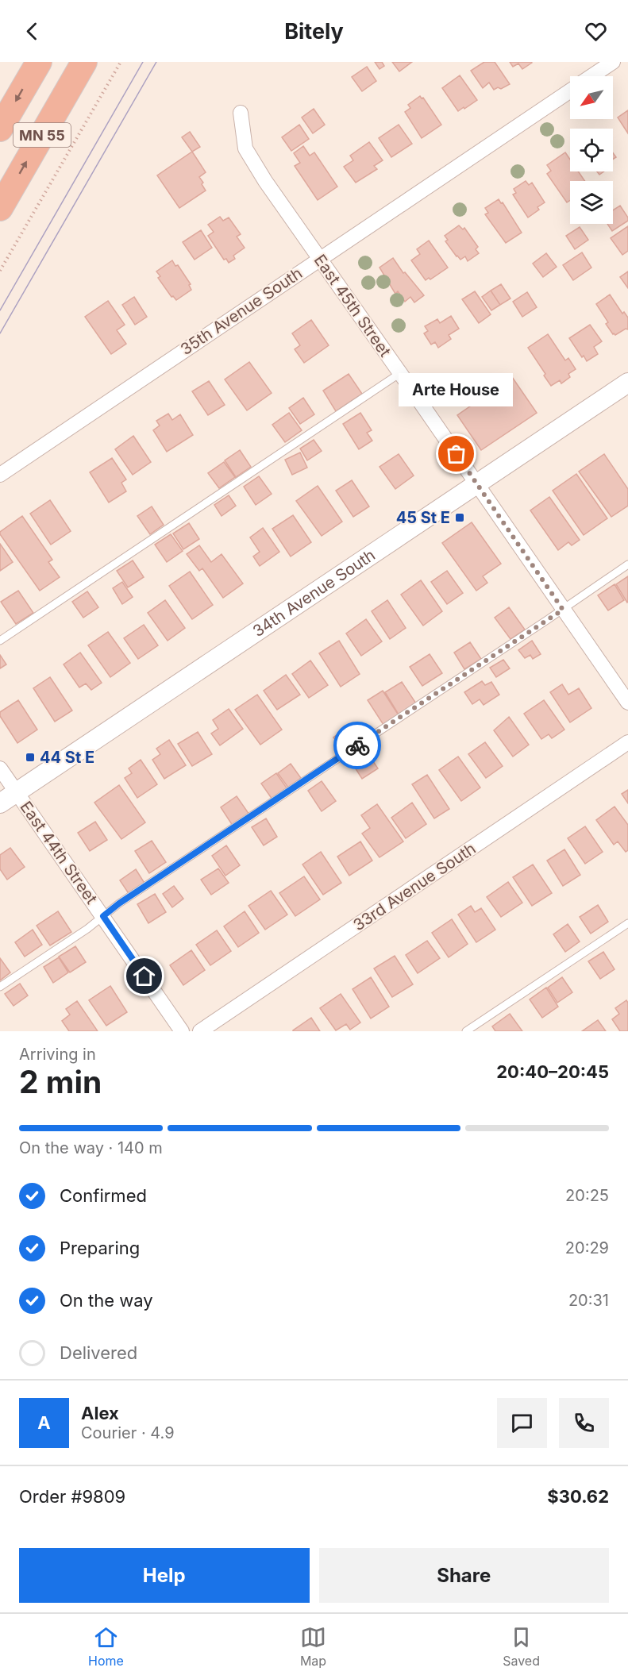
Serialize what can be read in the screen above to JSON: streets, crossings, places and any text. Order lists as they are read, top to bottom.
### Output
{
  "streets": {
    "highway": ["MN 55"],
    "street": [
      "East 45th Street",
      "35th Avenue South",
      "34th Avenue South",
      "East 44th Street",
      "33rd Avenue South"
    ]
  },
  "crossings": [
    ["East 45th Street", "35th Avenue South"],
    ["East 45th Street", "34th Avenue South"],
    ["34th Avenue South", "East 44th Street"]
  ],
  "places": {
    "other": ["Arte House"],
    "transit": ["45 St E", "44 St E"]
  },
  "north": "bottom left",
  "page": {
    "header": "Bitely",
    "bubble": "Arte House",
    "heading": ["2 min", "Arriving in", "20:40–20:45"],
    "panel": [
      "Alex",
      "Courier · 4.9",
      "Order #9809",
      "$30.62"
    ],
    "bar": "On the way · 140 m",
    "list": [
      ["Confirmed", "20:25"],
      ["Preparing", "20:29"],
      ["On the way", "20:31"],
      "Delivered"
    ],
    "round": "A",
    "buttons": ["Help", "Share"],
    "tabs": ["Home", "Map", "Saved"]
  }
}
